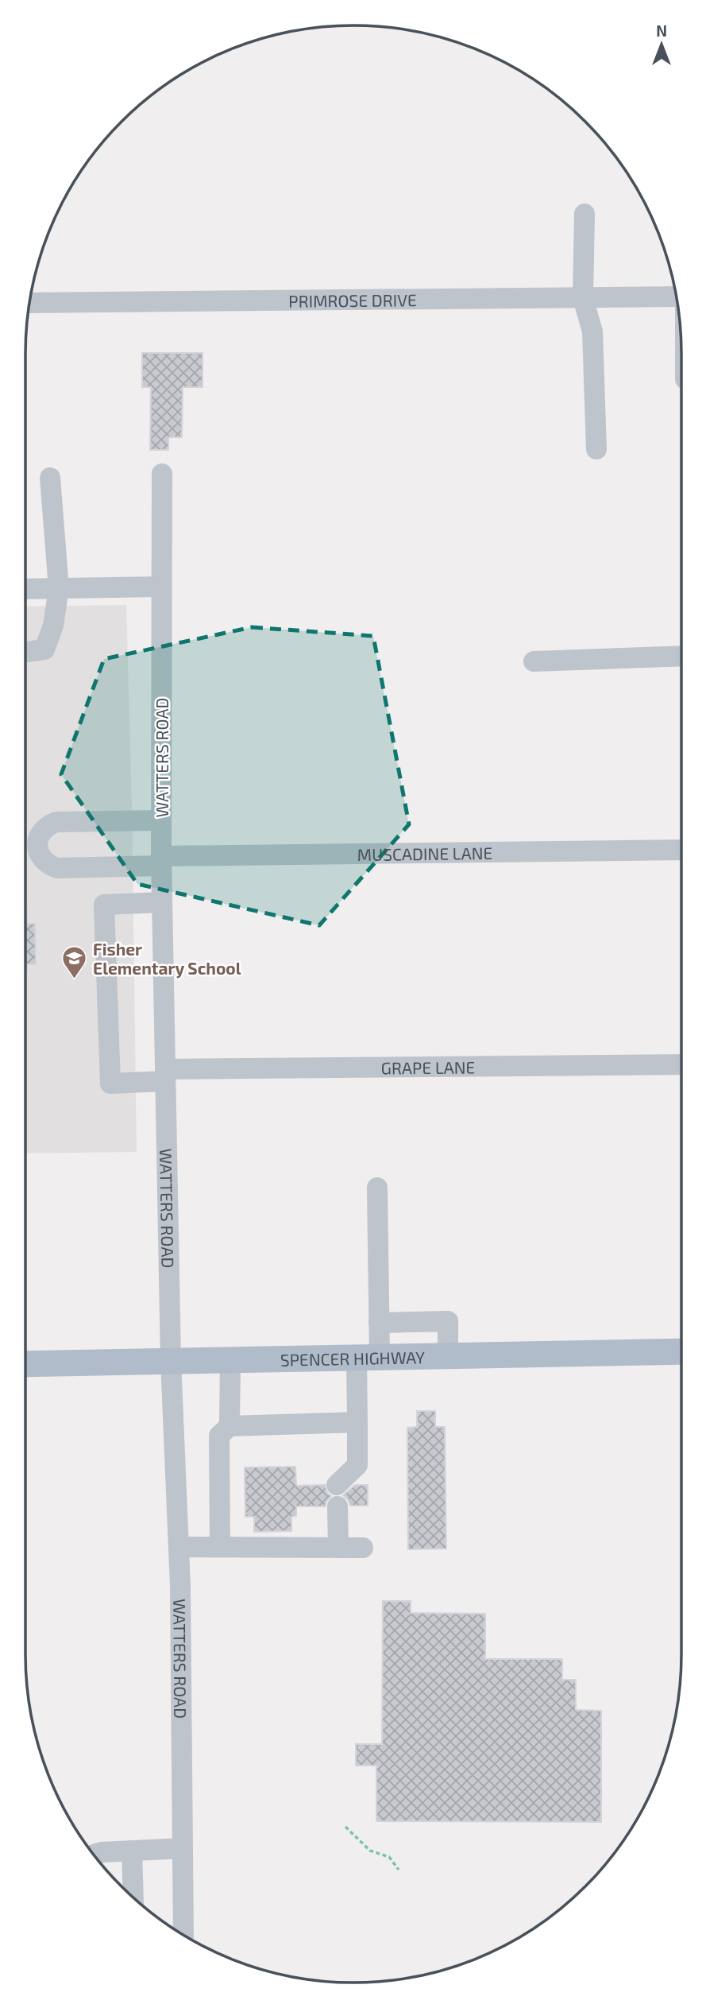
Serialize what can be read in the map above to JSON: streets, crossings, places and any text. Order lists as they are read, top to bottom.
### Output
{
  "streets": {
    "main road": ["SPENCER HIGHWAY"],
    "street": [
      "PRIMROSE DRIVE",
      "WATTERS ROAD",
      "MUSCADINE LANE",
      "GRAPE LANE"
    ]
  },
  "crossings": [
    ["WATTERS ROAD", "MUSCADINE LANE"],
    ["WATTERS ROAD", "GRAPE LANE"],
    ["WATTERS ROAD", "SPENCER HIGHWAY"]
  ],
  "places": {
    "school or university": ["Fisher Elementary School"]
  },
  "north": "top"
}
